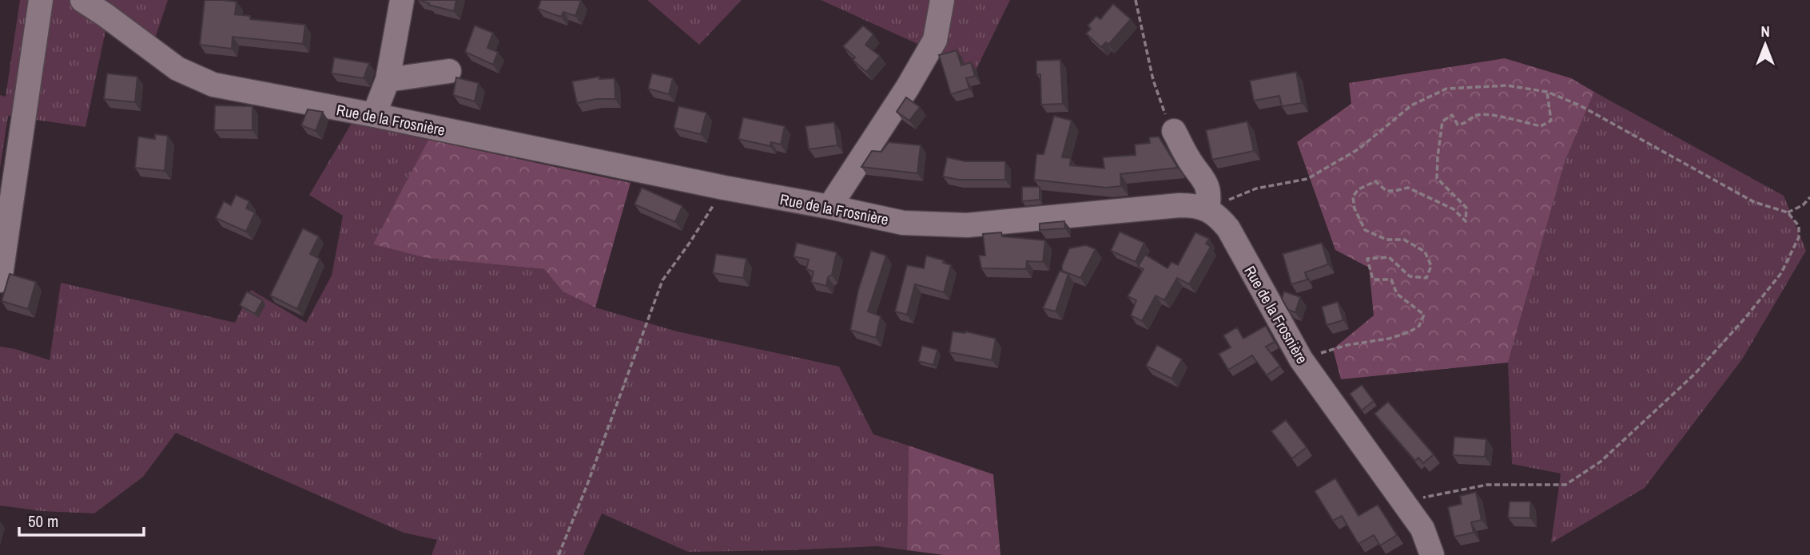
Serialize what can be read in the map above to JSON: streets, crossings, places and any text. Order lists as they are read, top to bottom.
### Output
{
  "streets": {
    "street": ["Rue de la Frosnière"]
  },
  "scale_bar": "50 m",
  "north": "top"
}
